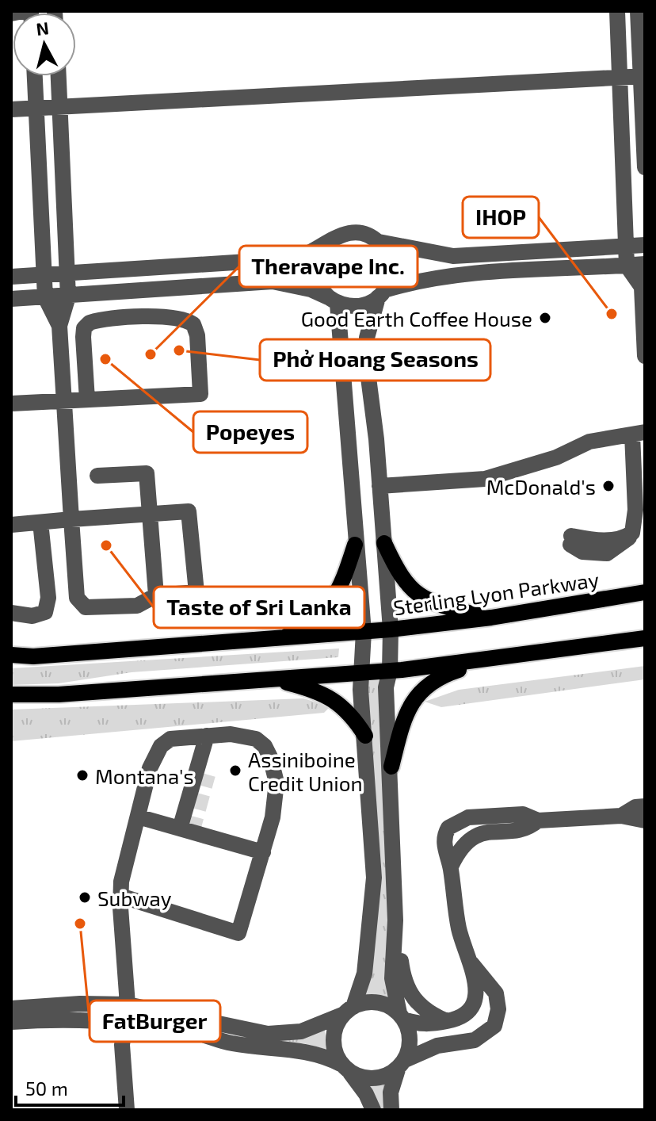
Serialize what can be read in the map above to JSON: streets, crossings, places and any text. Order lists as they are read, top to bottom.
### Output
{
  "streets": {
    "main road": ["Sterling Lyon Parkway"]
  },
  "places": [
    "IHOP",
    "Good Earth Coffee House",
    "Phở Hoang Seasons",
    "Theravape Inc.",
    "Popeyes",
    "McDonald's",
    "Taste of Sri Lanka",
    "Assiniboine Credit Union",
    "Montana's",
    "Subway",
    "FatBurger"
  ],
  "scale_bar": "50 m",
  "north": "top"
}
